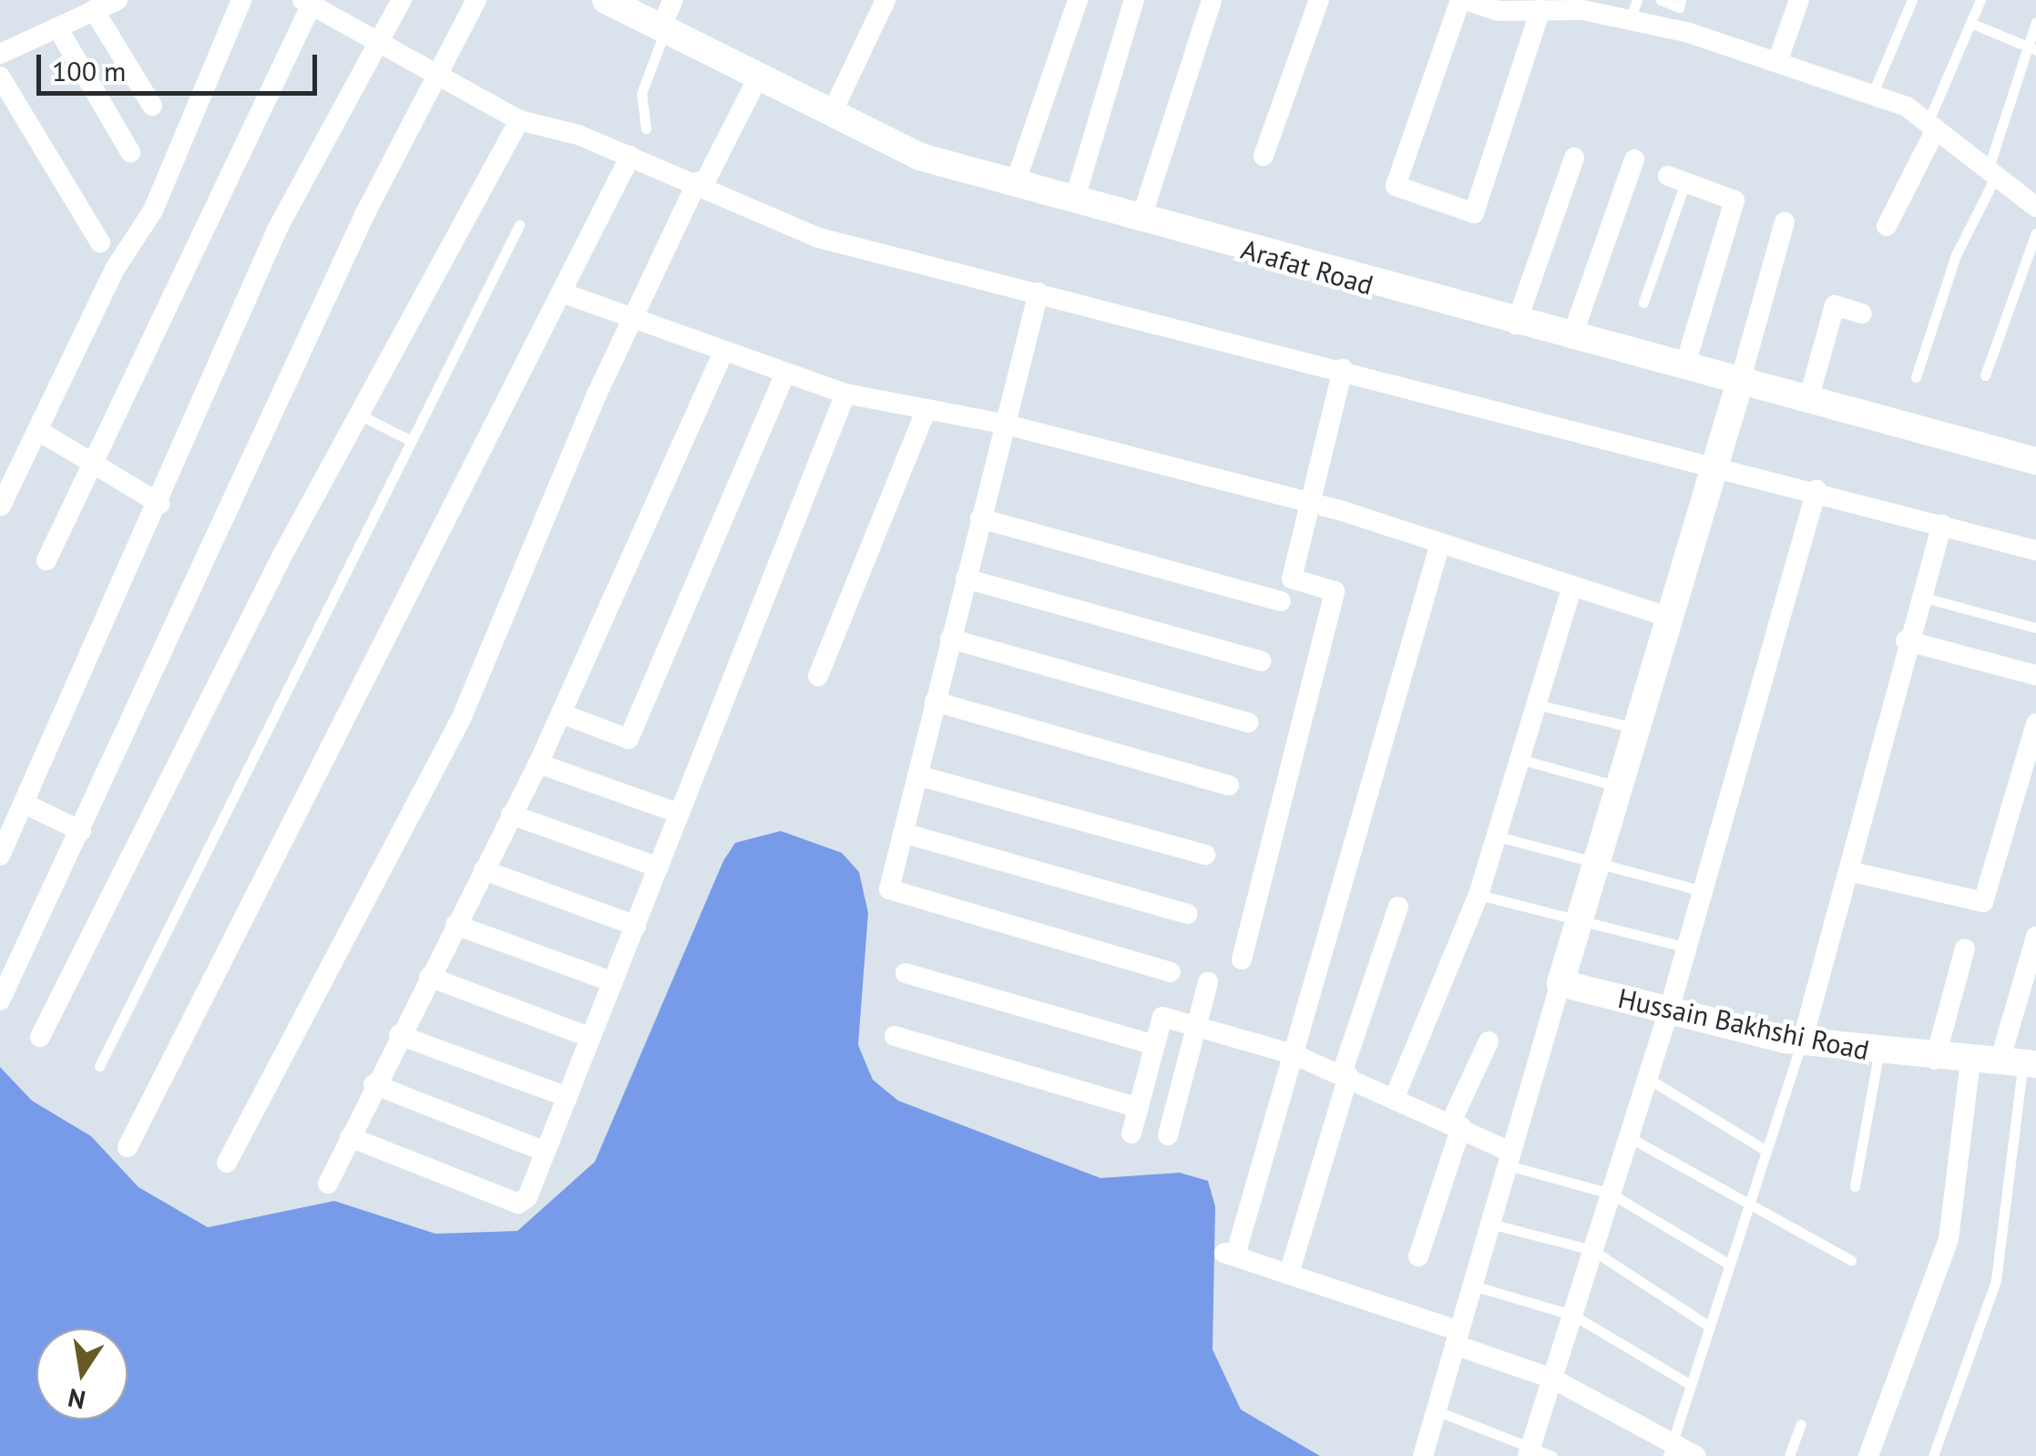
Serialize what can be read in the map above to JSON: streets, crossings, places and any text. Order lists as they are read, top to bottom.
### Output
{
  "streets": {
    "street": ["Arafat Road", "Hussain Bakhshi Road"]
  },
  "scale_bar": "100 m",
  "north": "bottom"
}
